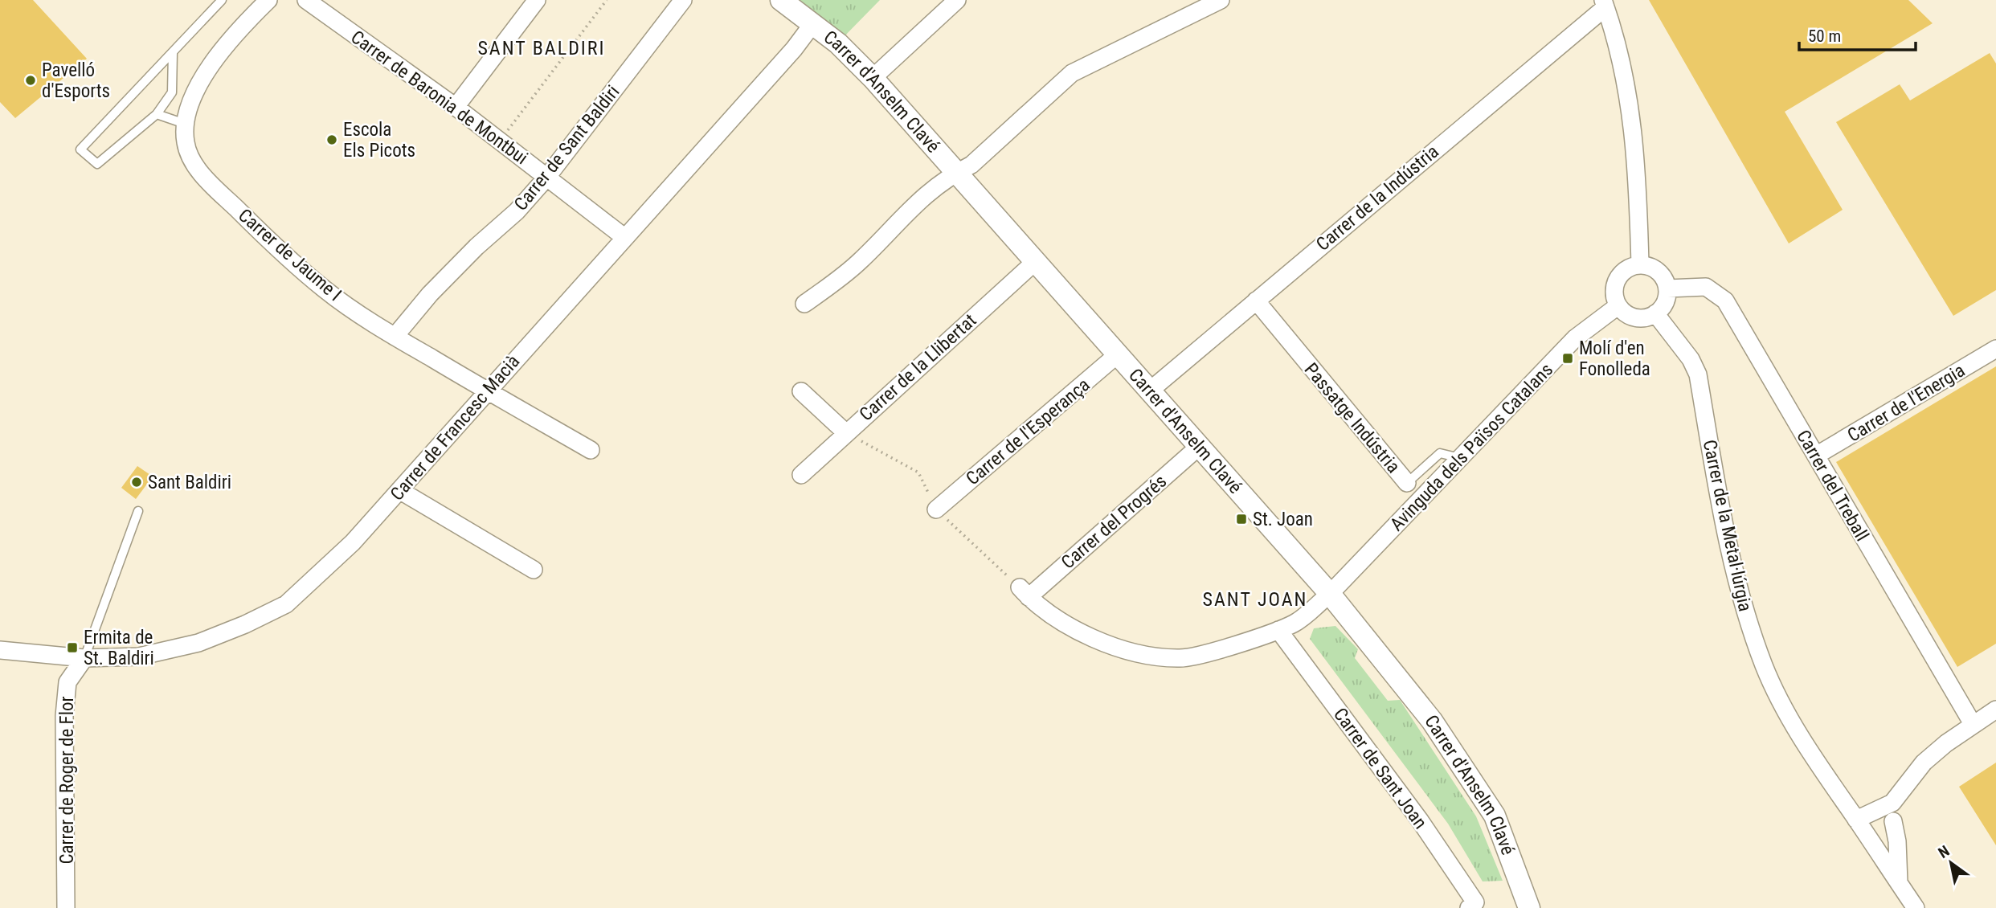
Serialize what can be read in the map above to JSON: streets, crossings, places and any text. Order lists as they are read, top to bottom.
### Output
{
  "streets": {
    "street": [
      "Carrer d'Anselm Clavé",
      "Carrer de Baronia de Montbui",
      "Carrer de Sant Baldiri",
      "Carrer de la Indústria",
      "Carrer de Jaume I",
      "Carrer de la Llibertat",
      "Carrer de l'Energia",
      "Passatge Indústria",
      "Carrer de Francesc Macià",
      "Carrer de l'Esperança",
      "Avinguda dels Països Catalans",
      "Carrer del Treball",
      "Carrer del Progrés",
      "Carrer de la Metal·lúrgia",
      "Carrer de Sant Joan",
      "Carrer de Roger de Flor"
    ]
  },
  "crossings": [
    ["Carrer d'Anselm Clavé", "Carrer de la Indústria"],
    ["Carrer d'Anselm Clavé", "Carrer de la Llibertat"],
    ["Carrer d'Anselm Clavé", "Carrer de Francesc Macià"],
    ["Carrer d'Anselm Clavé", "Carrer de l'Esperança"],
    ["Carrer d'Anselm Clavé", "Avinguda dels Països Catalans"],
    ["Carrer d'Anselm Clavé", "Carrer del Progrés"],
    ["Carrer de Baronia de Montbui", "Carrer de Sant Baldiri"],
    ["Carrer de Baronia de Montbui", "Carrer de Francesc Macià"],
    ["Carrer de Sant Baldiri", "Carrer de Jaume I"],
    ["Carrer de la Indústria", "Passatge Indústria"],
    ["Carrer de Jaume I", "Carrer de Francesc Macià"],
    ["Carrer de l'Energia", "Carrer del Treball"],
    ["Passatge Indústria", "Avinguda dels Països Catalans"],
    ["Carrer de Francesc Macià", "Carrer de Roger de Flor"],
    ["Avinguda dels Països Catalans", "Carrer del Treball"],
    ["Avinguda dels Països Catalans", "Carrer del Progrés"],
    ["Avinguda dels Països Catalans", "Carrer de la Metal·lúrgia"],
    ["Avinguda dels Països Catalans", "Carrer de Sant Joan"],
    ["Carrer del Treball", "Carrer de la Metal·lúrgia"]
  ],
  "districts": ["SANT BALDIRI", "SANT JOAN"],
  "places": {
    "other": ["Pavelló d'Esports", "Escola Els Picots", "Sant Baldiri"],
    "transit": ["Molí d'en Fonolleda", "St. Joan", "Ermita de St. Baldiri"]
  },
  "scale_bar": "50 m",
  "north": "top left"
}
